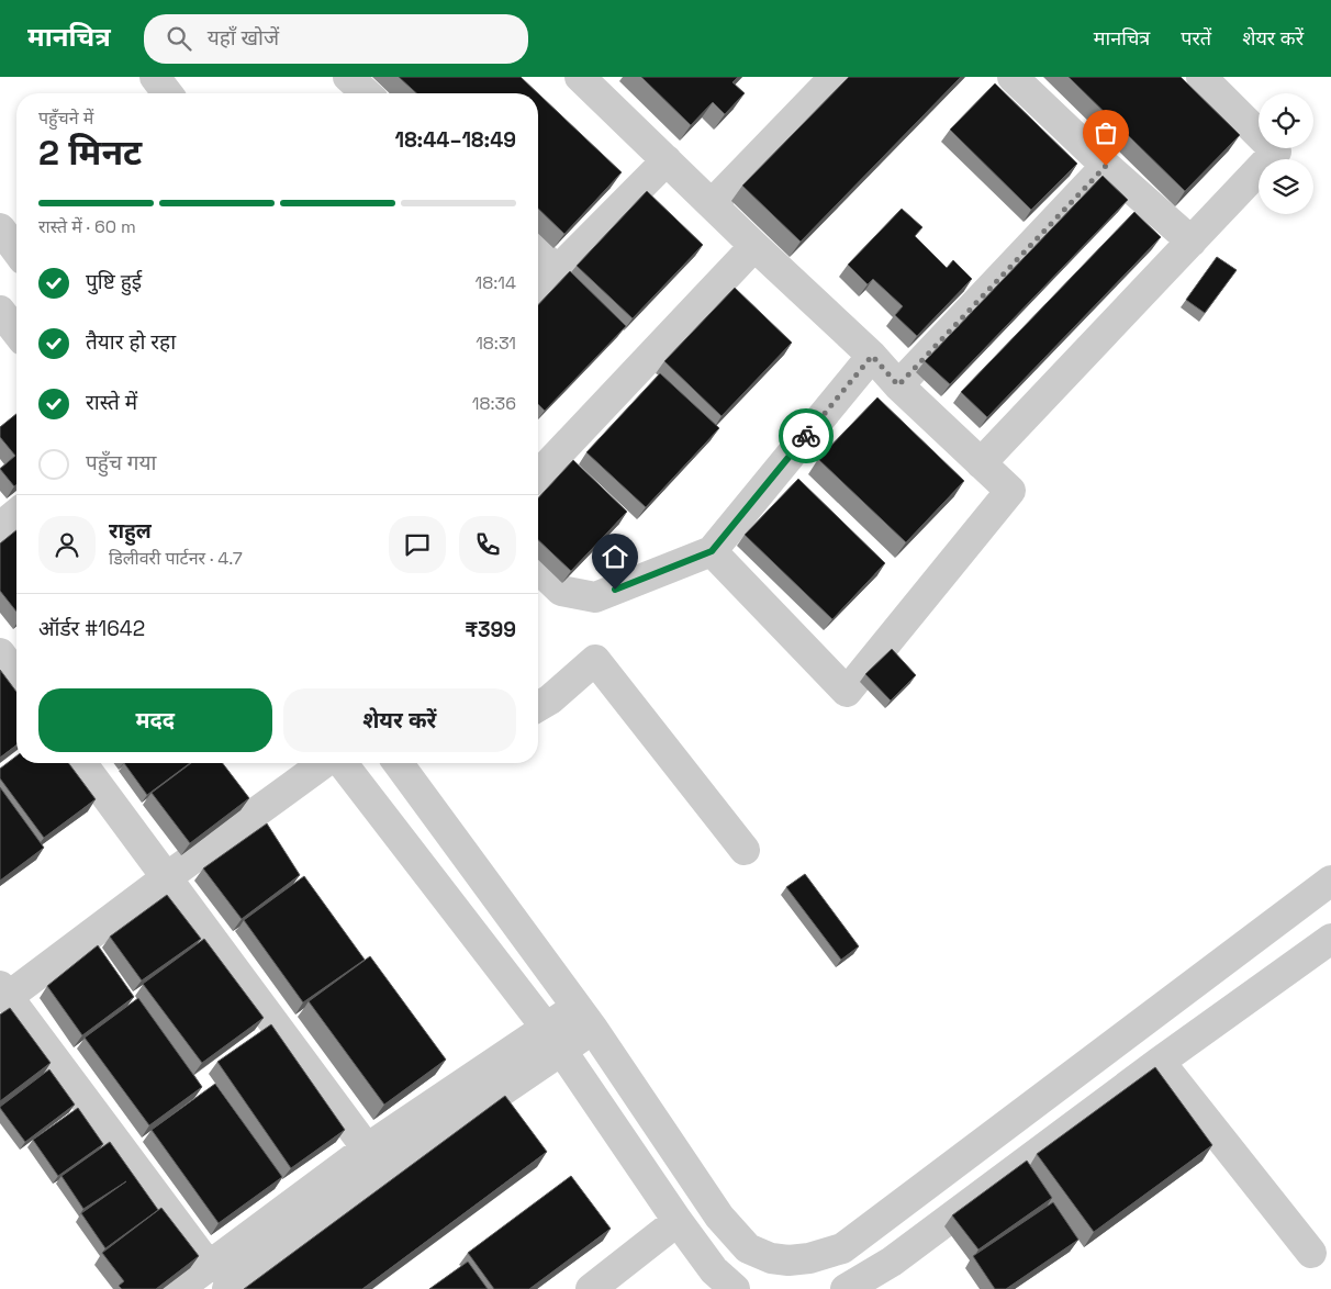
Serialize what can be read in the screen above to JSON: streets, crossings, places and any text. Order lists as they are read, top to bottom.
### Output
{
  "page": {
    "header": "मानचित्र",
    "search": "यहाँ खोजें",
    "nav": ["मानचित्र", "परतें", "शेयर करें"],
    "heading": ["2 मिनट", "पहुँचने में", "18:44–18:49"],
    "panel": [
      "राहुल",
      "डिलीवरी पार्टनर · 4.7",
      "ऑर्डर #1642",
      "₹399"
    ],
    "bar": "रास्ते में · 60 m",
    "list": [
      ["पुष्टि हुई", "18:14"],
      ["तैयार हो रहा", "18:31"],
      ["रास्ते में", "18:36"],
      "पहुँच गया"
    ],
    "buttons": ["मदद", "शेयर करें"]
  }
}
